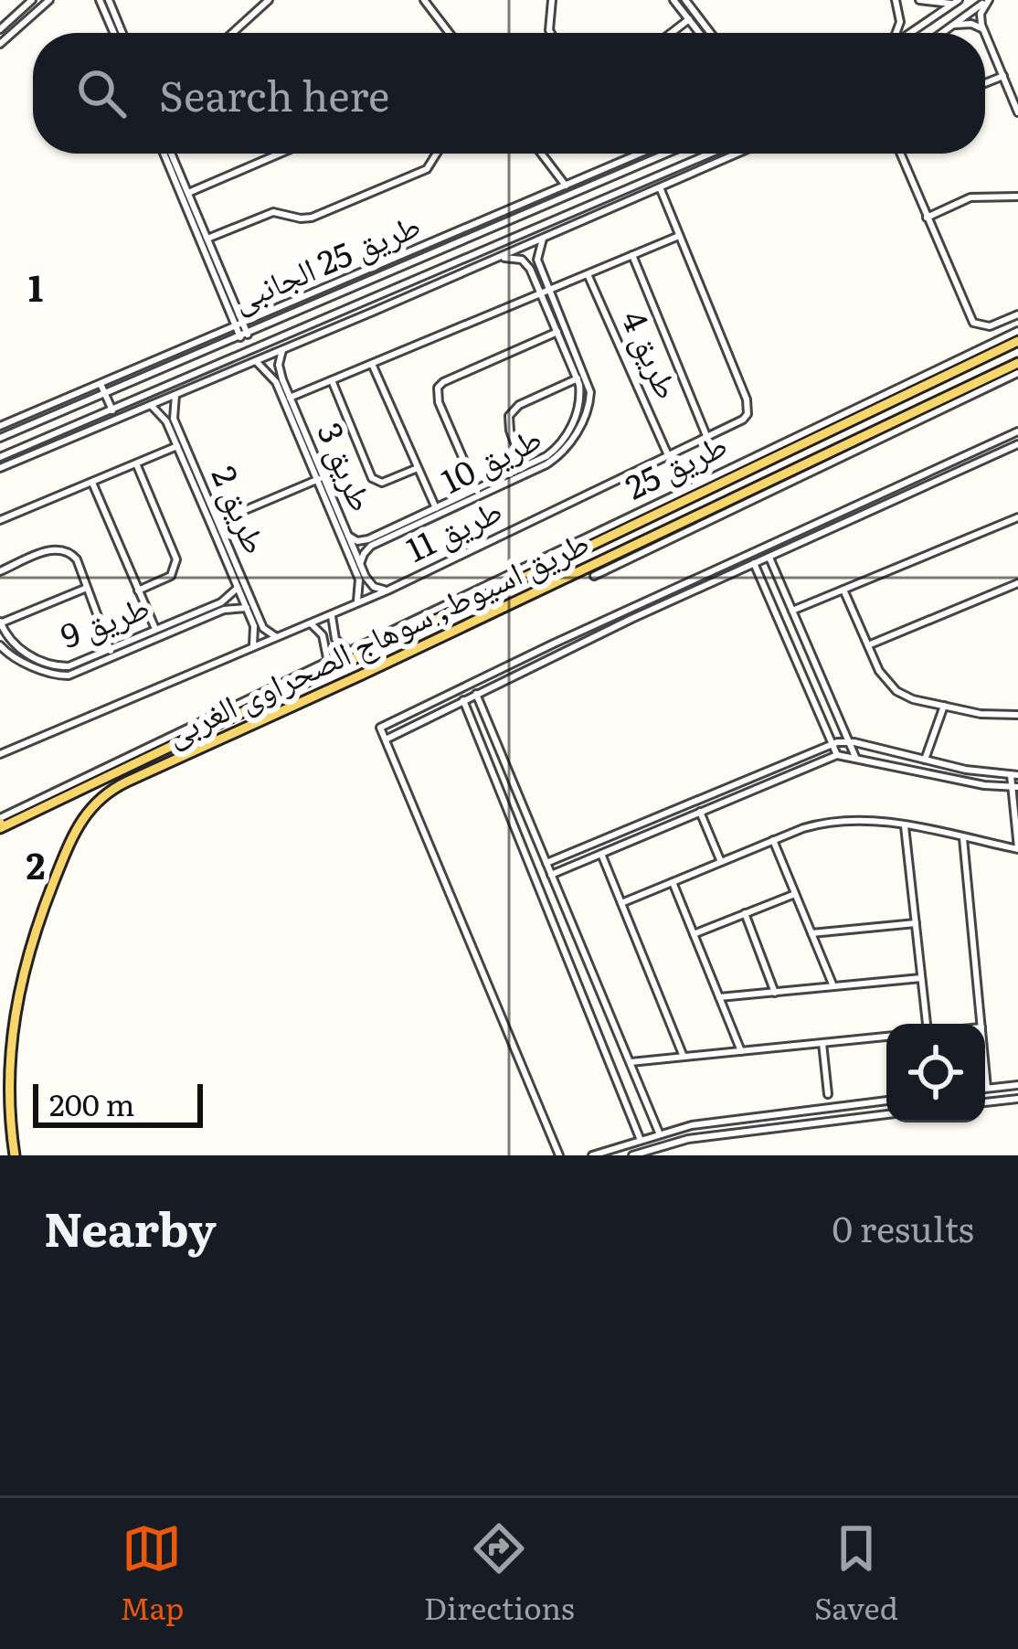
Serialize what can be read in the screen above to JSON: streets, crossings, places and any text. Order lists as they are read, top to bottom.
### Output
{
  "streets": {
    "main road": ["طريق اسيوط, سوهاج الصحراوى الغربى"],
    "street": [
      "طريق 25 الجانبى",
      "طريق 4",
      "طريق 10",
      "طريق 25",
      "طريق 3",
      "طريق 2",
      "طريق 11",
      "طريق 9"
    ]
  },
  "crossings": [
    ["طريق 4", "طريق 11"],
    ["طريق 10", "طريق 3"],
    ["طريق 25", "طريق اسيوط, سوهاج الصحراوى الغربى"],
    ["طريق 3", "طريق 11"],
    ["طريق 2", "طريق 11"],
    ["طريق 2", "طريق 9"]
  ],
  "scale_bar": "200 m",
  "page": {
    "search": "Search here",
    "scale": "200 m",
    "heading": ["Nearby", "0 results"],
    "nav": ["Map", "Directions", "Saved"]
  },
  "grid": {
    "rows": ["1", "2"]
  }
}
